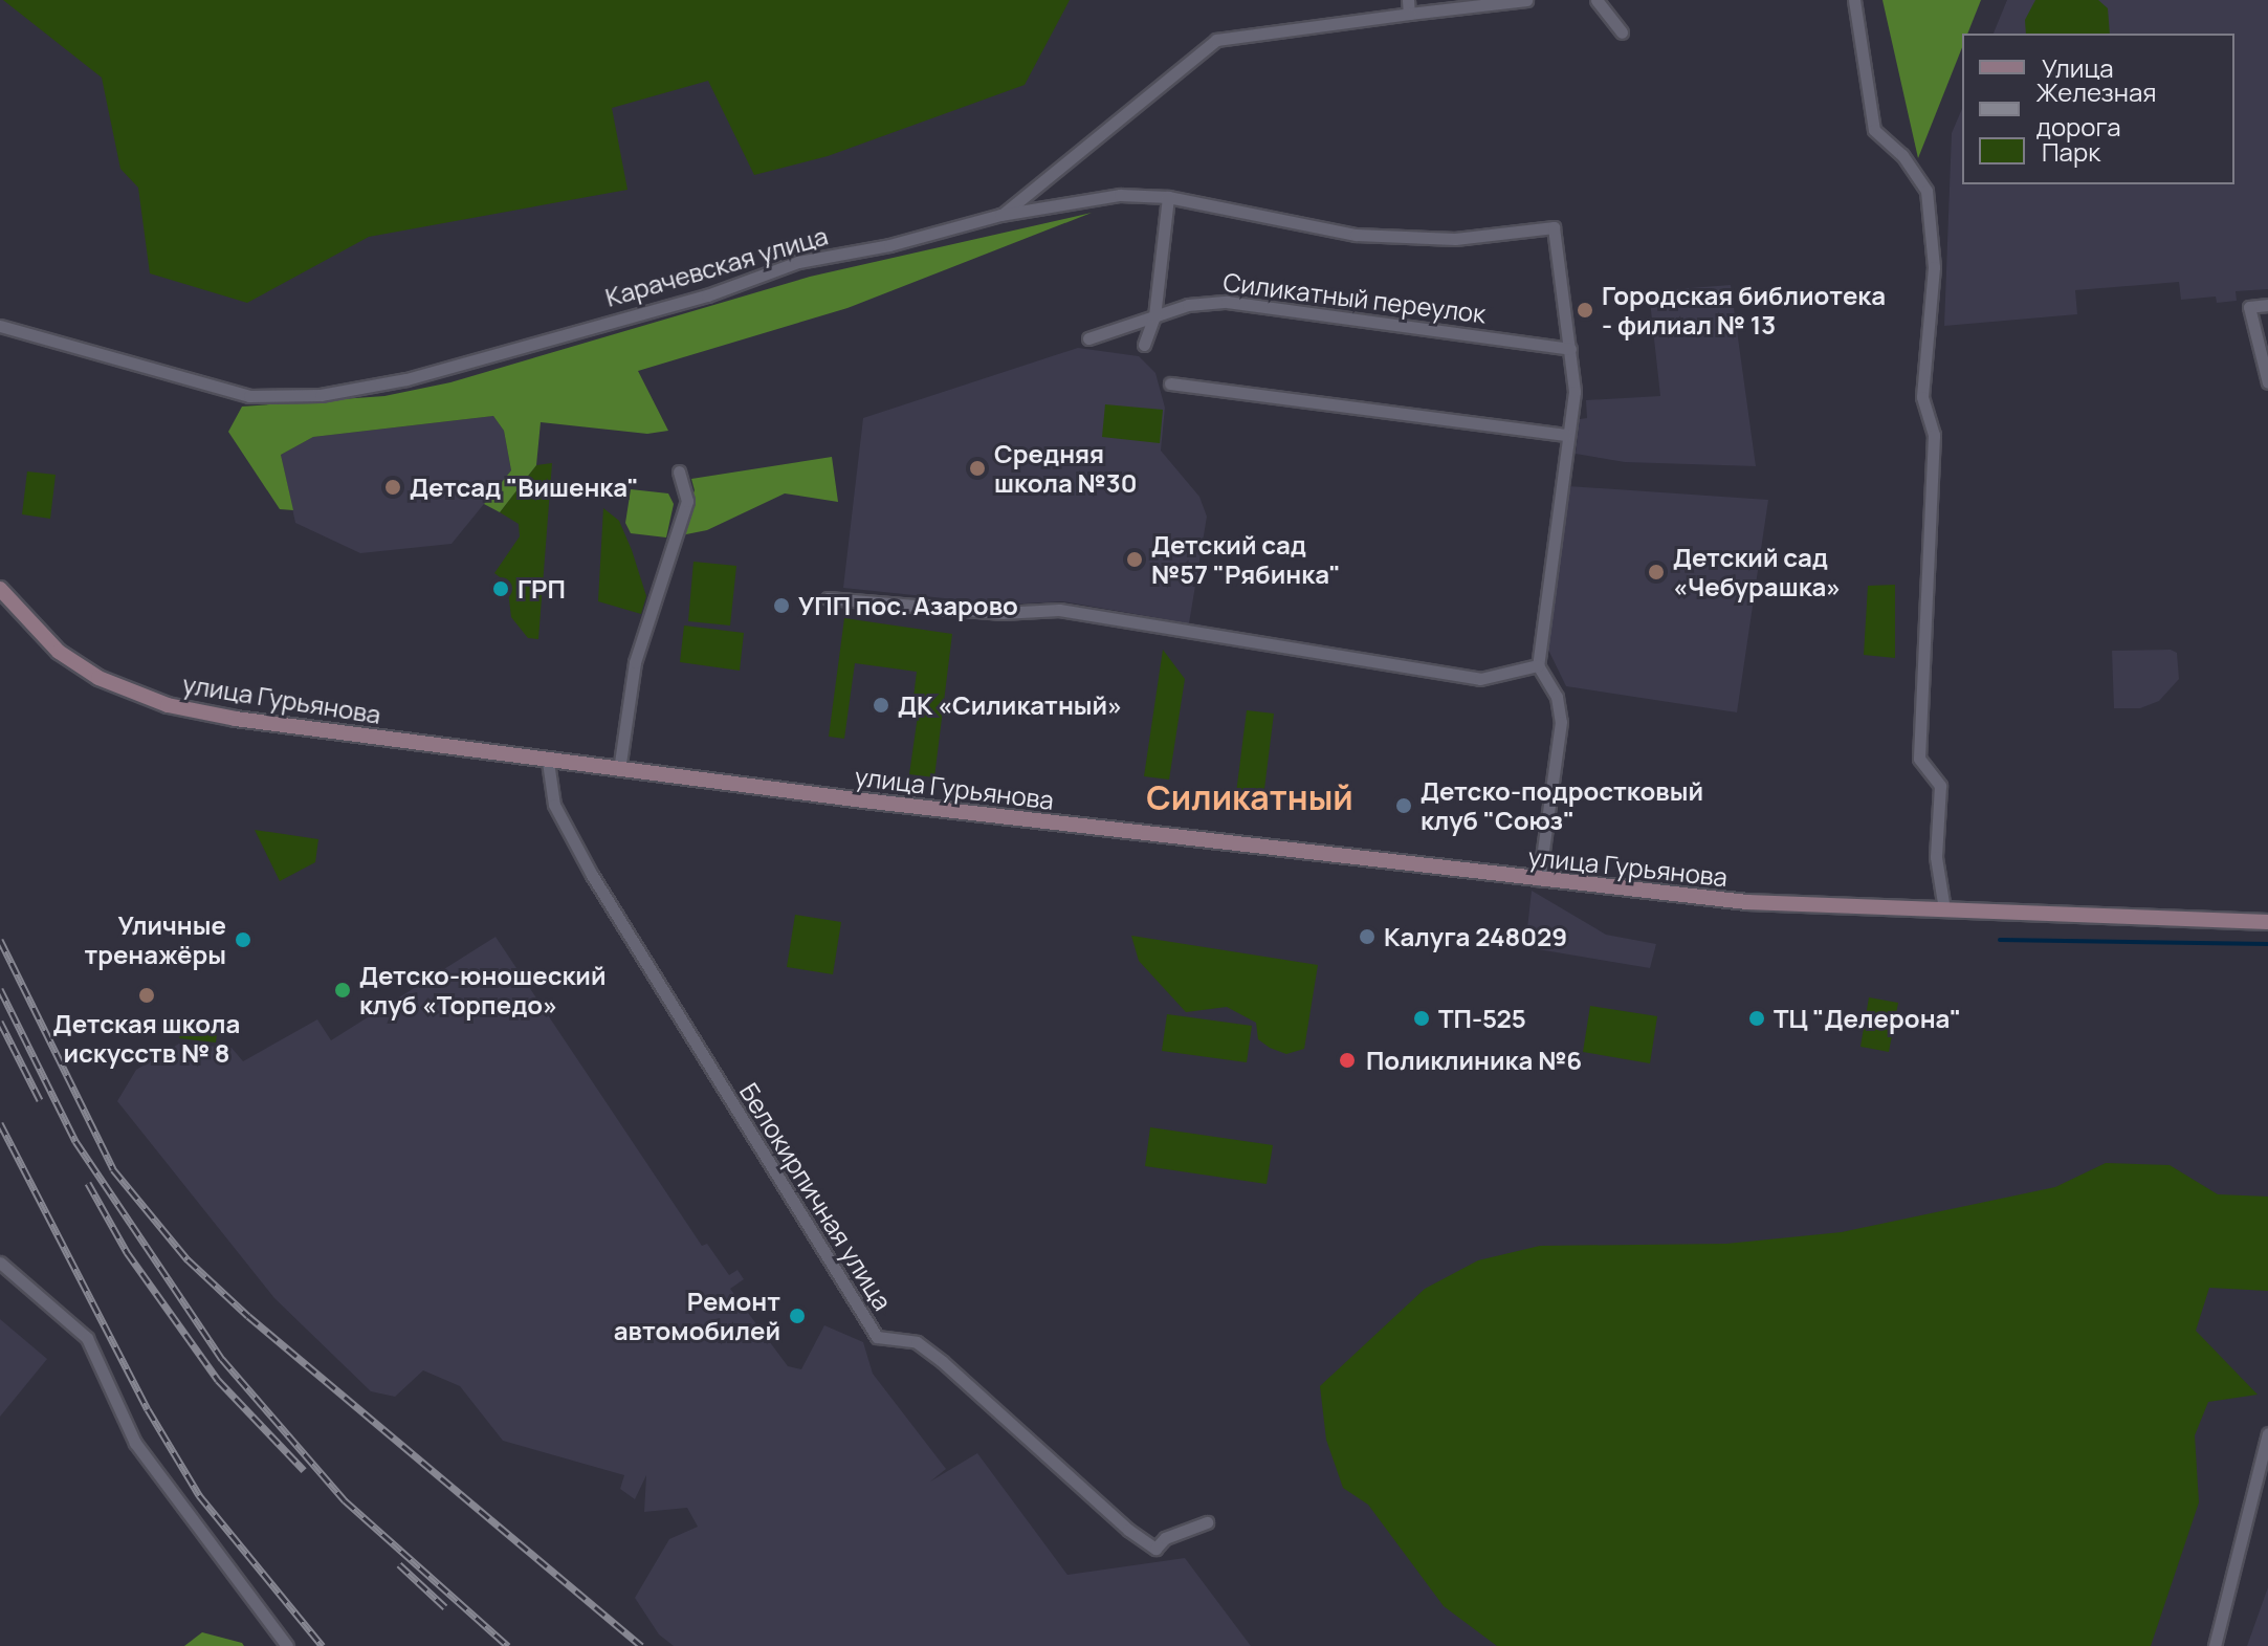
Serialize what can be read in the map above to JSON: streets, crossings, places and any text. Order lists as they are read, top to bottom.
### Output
{
  "streets": {
    "street": [
      "Карачевская улица",
      "Силикатный переулок",
      "улица Гурьянова",
      "Белокирпичная улица"
    ]
  },
  "crossings": [
    ["Карачевская улица", "Силикатный переулок"],
    ["улица Гурьянова", "Белокирпичная улица"]
  ],
  "districts": ["Силикатный"],
  "places": [
    "Городская библиотека - филиал № 13",
    "Средняя школа №30",
    "Детсад \"Вишенка\"",
    "Детский сад №57 \"Рябинка\"",
    "Детский сад «Чебурашка»",
    "ГРП",
    "УПП пос. Азарово",
    "ДК «Силикатный»",
    "Детско-подростковый клуб \"Союз\"",
    "Калуга 248029",
    "Уличные тренажёры",
    "Детско-юношеский клуб «Торпедо»",
    "Детская школа искусств № 8",
    "ТП-525",
    "ТЦ \"Делерона\"",
    "Поликлиника №6",
    "Ремонт автомобилей"
  ],
  "legend": ["Улица", "Железная дорога", "Парк"]
}
